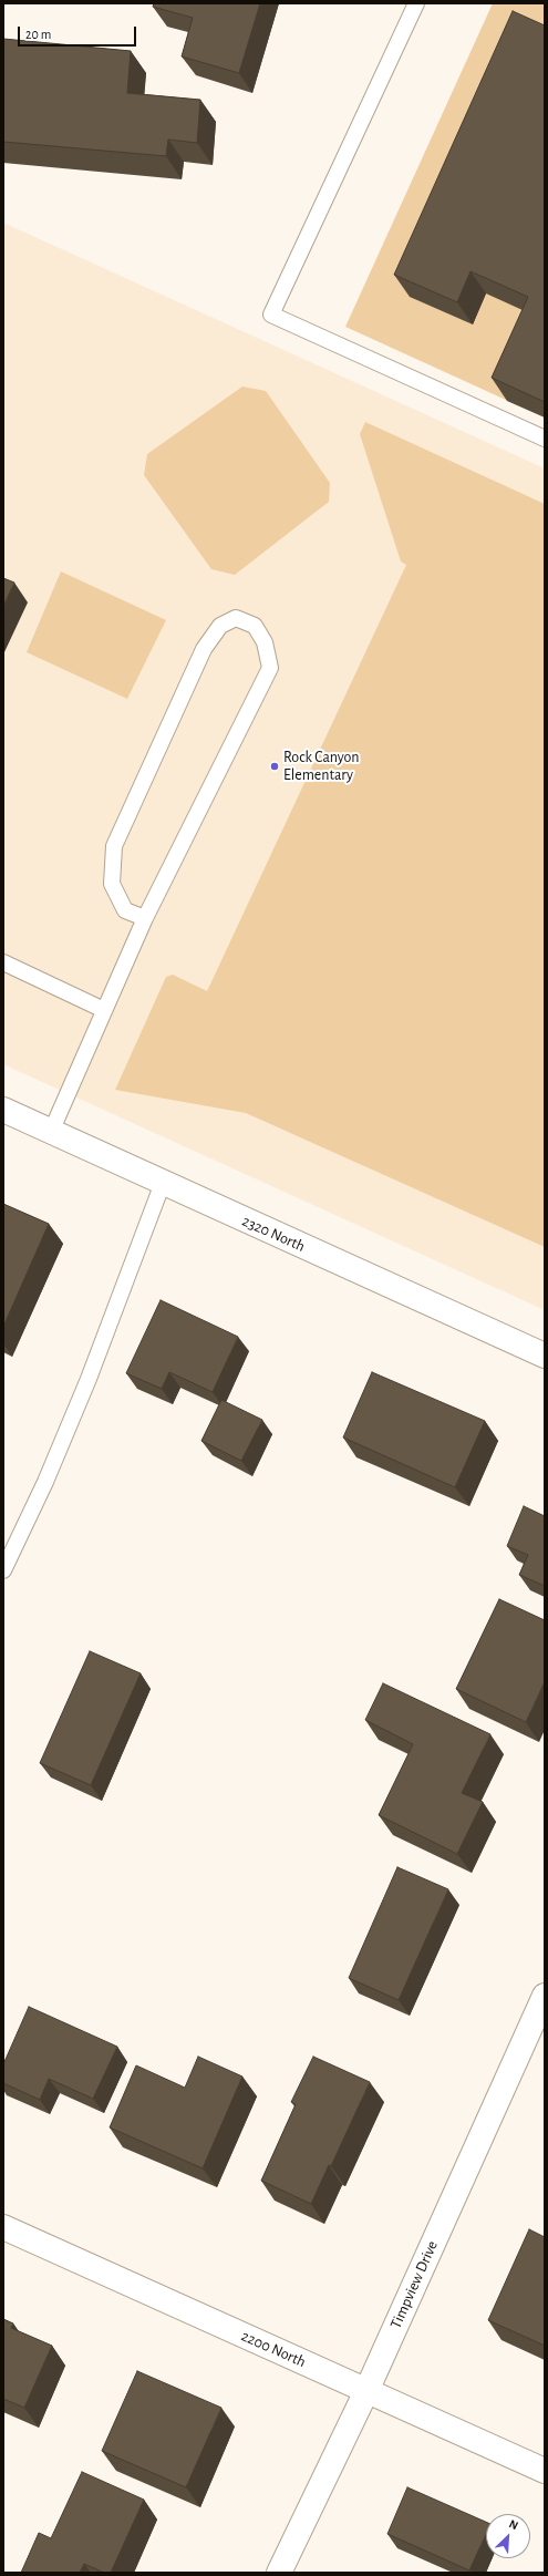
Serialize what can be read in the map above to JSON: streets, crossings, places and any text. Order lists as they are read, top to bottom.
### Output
{
  "streets": {
    "street": ["2320 North", "Timpview Drive", "2200 North"]
  },
  "crossings": [
    ["Timpview Drive", "2200 North"]
  ],
  "places": ["Rock Canyon Elementary"],
  "scale_bar": "20 m",
  "north": "top right"
}
